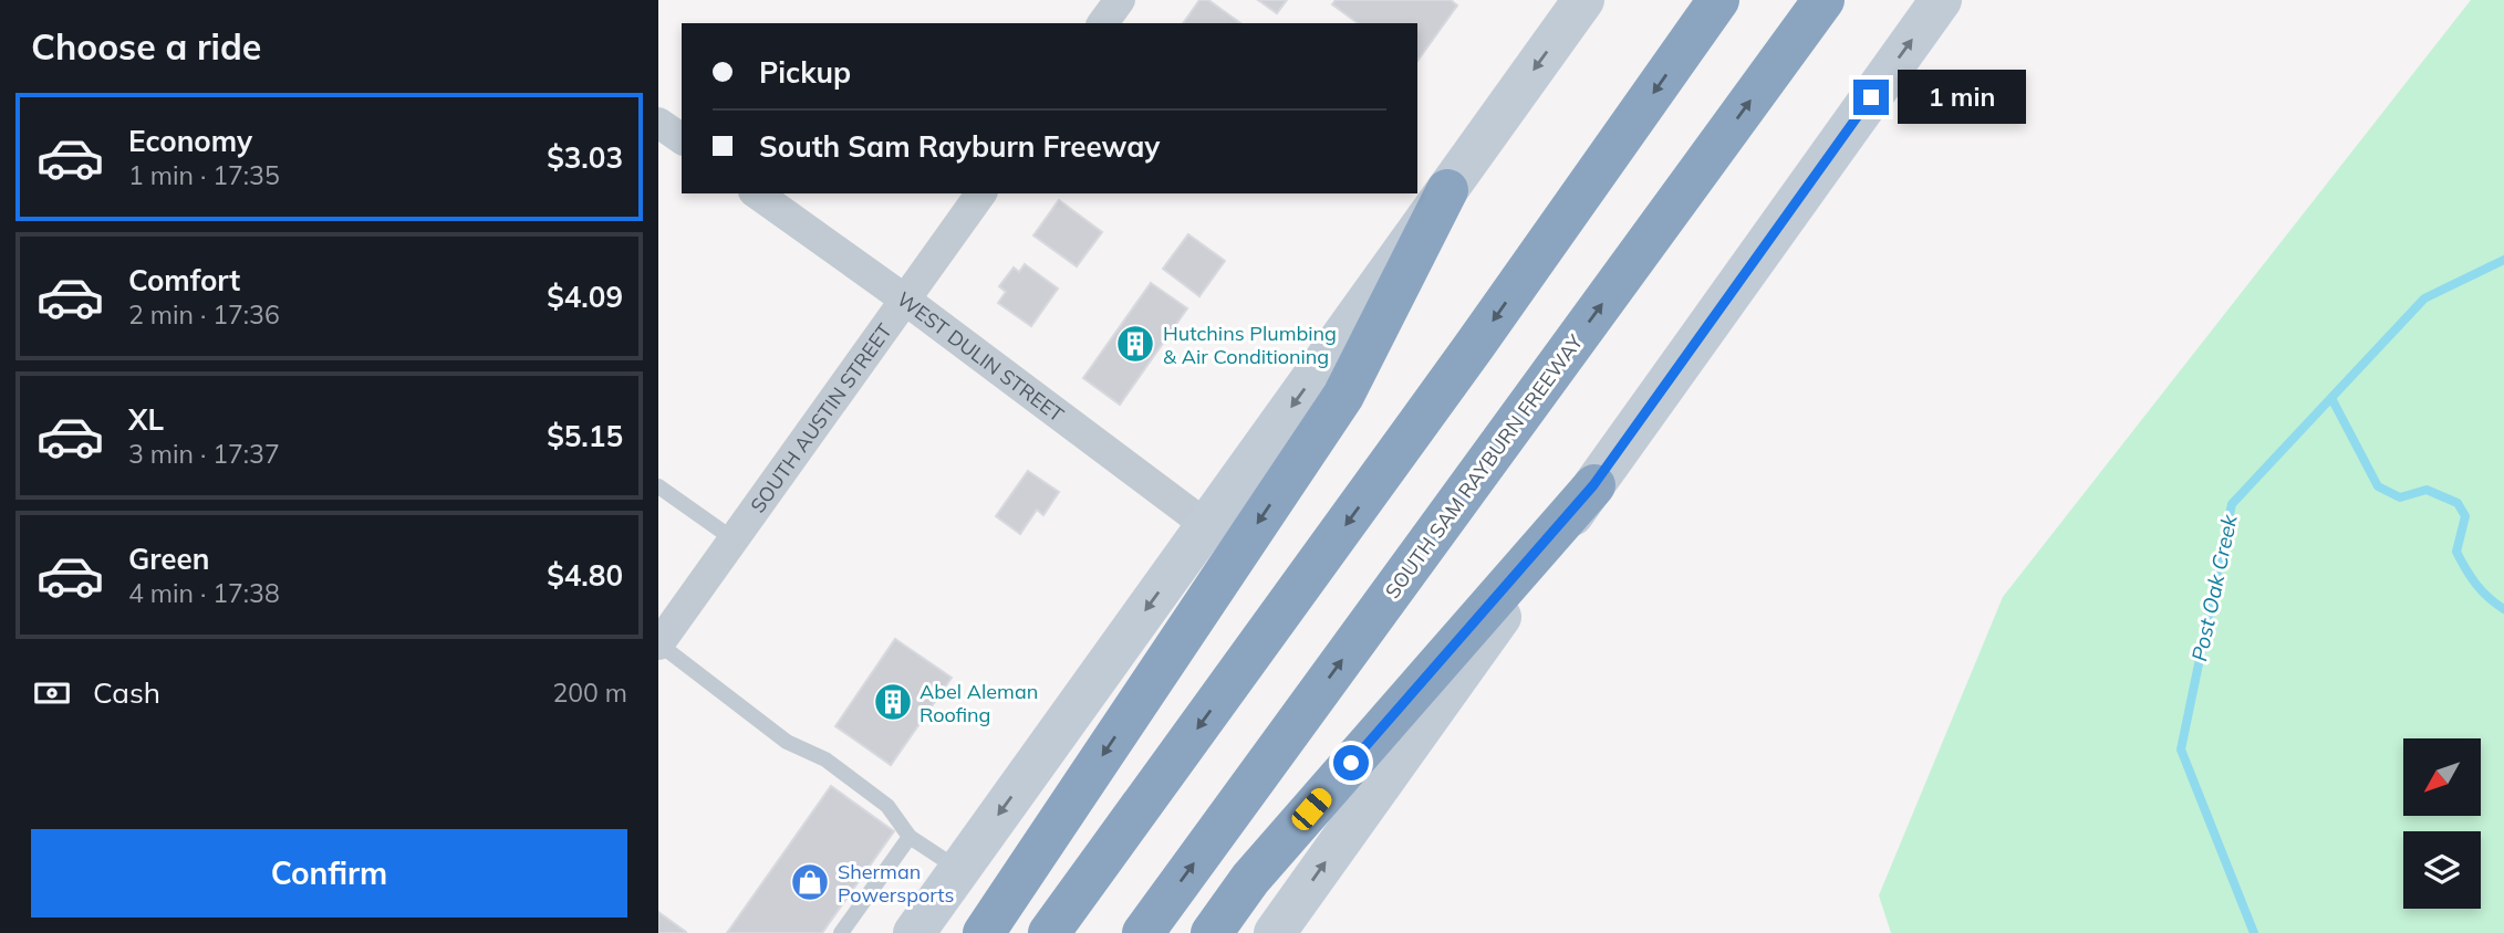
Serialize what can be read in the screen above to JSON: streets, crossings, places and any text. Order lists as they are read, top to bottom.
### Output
{
  "streets": {
    "highway": ["SOUTH SAM RAYBURN FREEWAY"],
    "street": ["WEST DULIN STREET", "SOUTH AUSTIN STREET"]
  },
  "crossings": [
    ["WEST DULIN STREET", "SOUTH AUSTIN STREET"]
  ],
  "water": ["Post Oak Creek"],
  "places": {
    "building": ["Hutchins Plumbing & Air Conditioning", "Abel Aleman Roofing"],
    "shop": ["Sherman Powersports"]
  },
  "north": "bottom left",
  "page": {
    "heading": "Choose a ride",
    "banner": ["Pickup", "South Sam Rayburn Freeway"],
    "bubble": "1 min",
    "list": [
      {
        "name": "Economy",
        "note": "1 min · 17:35",
        "value": "$3.03"
      },
      {
        "name": "Comfort",
        "note": "2 min · 17:36",
        "value": "$4.09"
      },
      {
        "name": "XL",
        "note": "3 min · 17:37",
        "value": "$5.15"
      },
      {
        "name": "Green",
        "note": "4 min · 17:38",
        "value": "$4.80"
      }
    ],
    "pay": ["Cash", "200 m"],
    "buttons": "Confirm"
  }
}
